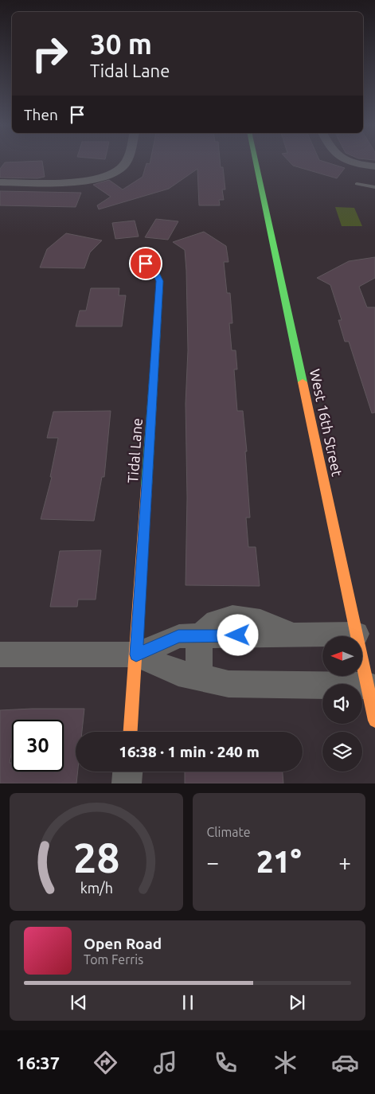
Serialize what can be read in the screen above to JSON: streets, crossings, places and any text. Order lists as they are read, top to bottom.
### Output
{
  "streets": {
    "street": ["West 16th Street", "Tidal Lane"]
  },
  "north": "left",
  "page": {
    "turn": ["30 m", "Tidal Lane"],
    "then": "Then",
    "limit": "30",
    "trip": "16:38 · 1 min · 240 m",
    "tile": "Climate",
    "heat": ["−", "21°", "+"],
    "song": ["Open Road", "Tom Ferris"],
    "tabs": "16:37",
    "gauge": ["28", "km/h"]
  }
}
